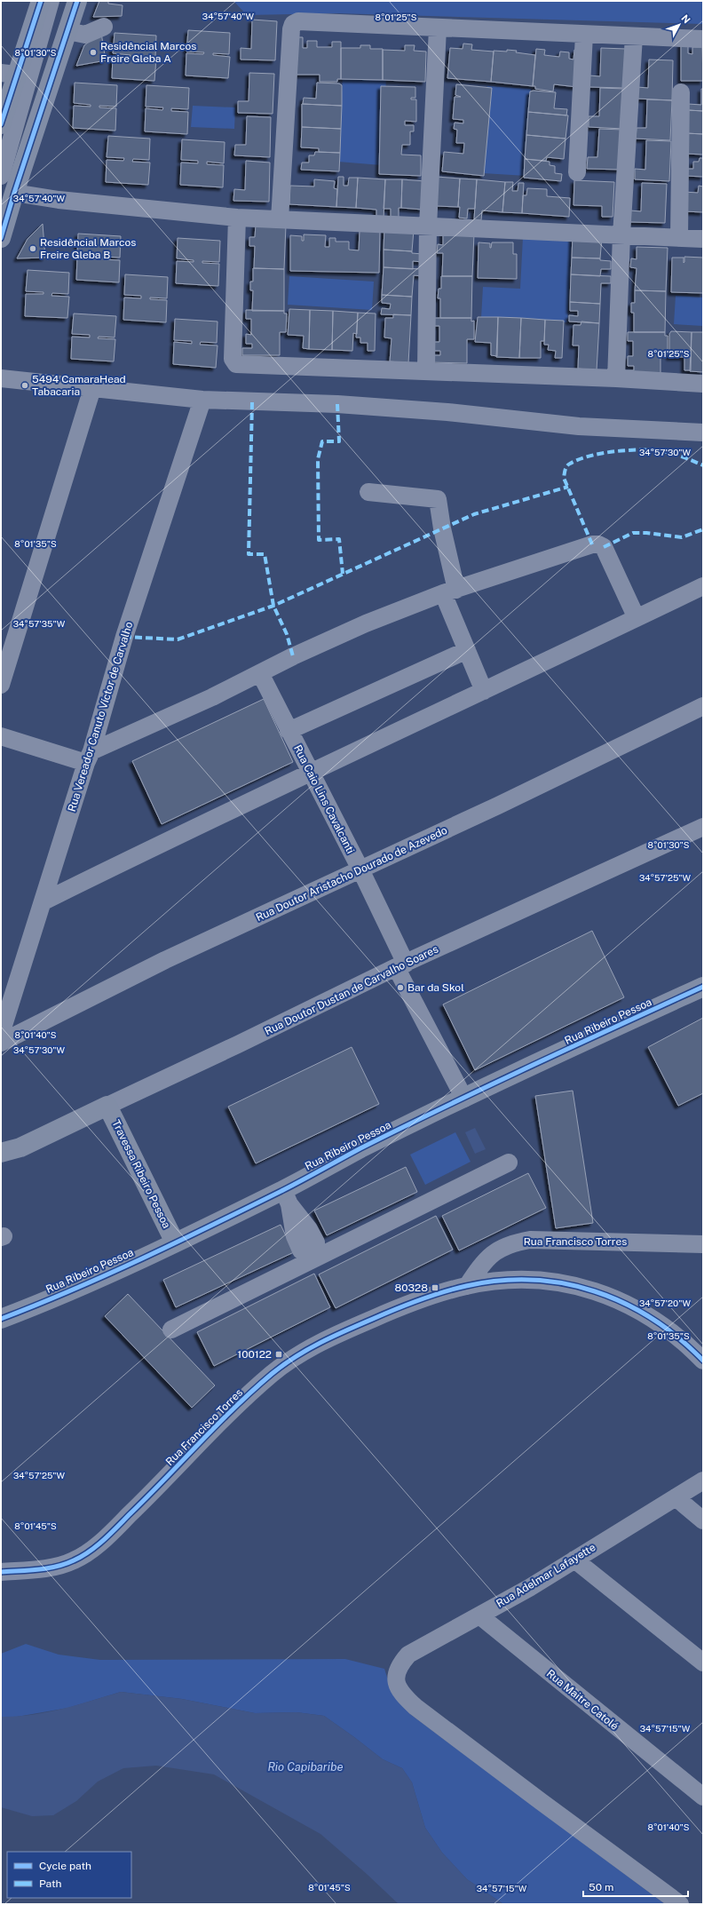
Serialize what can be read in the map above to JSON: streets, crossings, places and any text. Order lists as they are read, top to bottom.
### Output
{
  "streets": {
    "main road": ["Rua Doutor Dustan de Carvalho Soares", "Rua Ribeiro Pessoa", "Travessa Ribeiro Pessoa"],
    "street": [
      "Rua Vereador Canuto Víctor de Carvalho",
      "Rua Caio Lins Cavalcanti",
      "Rua Doutor Aristacho Dourado de Azevedo",
      "Rua Francisco Torres",
      "Rua Adelmar Lafayette",
      "Rua Maitre Catolé"
    ]
  },
  "crossings": [
    ["Rua Caio Lins Cavalcanti", "Rua Doutor Aristacho Dourado de Azevedo"],
    ["Rua Caio Lins Cavalcanti", "Rua Doutor Dustan de Carvalho Soares"],
    ["Rua Caio Lins Cavalcanti", "Rua Ribeiro Pessoa"],
    ["Rua Doutor Dustan de Carvalho Soares", "Travessa Ribeiro Pessoa"],
    ["Rua Ribeiro Pessoa", "Travessa Ribeiro Pessoa"],
    ["Rua Adelmar Lafayette", "Rua Maitre Catolé"]
  ],
  "water": ["Rio Capibaribe"],
  "places": {
    "other": [
      "Residêncial Marcos Freire Gleba A",
      "Residêncial Marcos Freire Gleba B",
      "5494 CamaraHead Tabacaria",
      "Bar da Skol"
    ],
    "transit": ["80328", "100122"]
  },
  "legend": ["Cycle path", "Path"],
  "scale_bar": "50 m",
  "north": "top right",
  "coordinates": [
    "34°57'40\"W",
    "8°01'25\"S",
    "8°01'30\"S",
    "34°57'30\"W",
    "8°01'35\"S",
    "34°57'35\"W",
    "34°57'25\"W",
    "8°01'40\"S",
    "34°57'20\"W",
    "8°01'45\"S",
    "34°57'15\"W"
  ]
}
